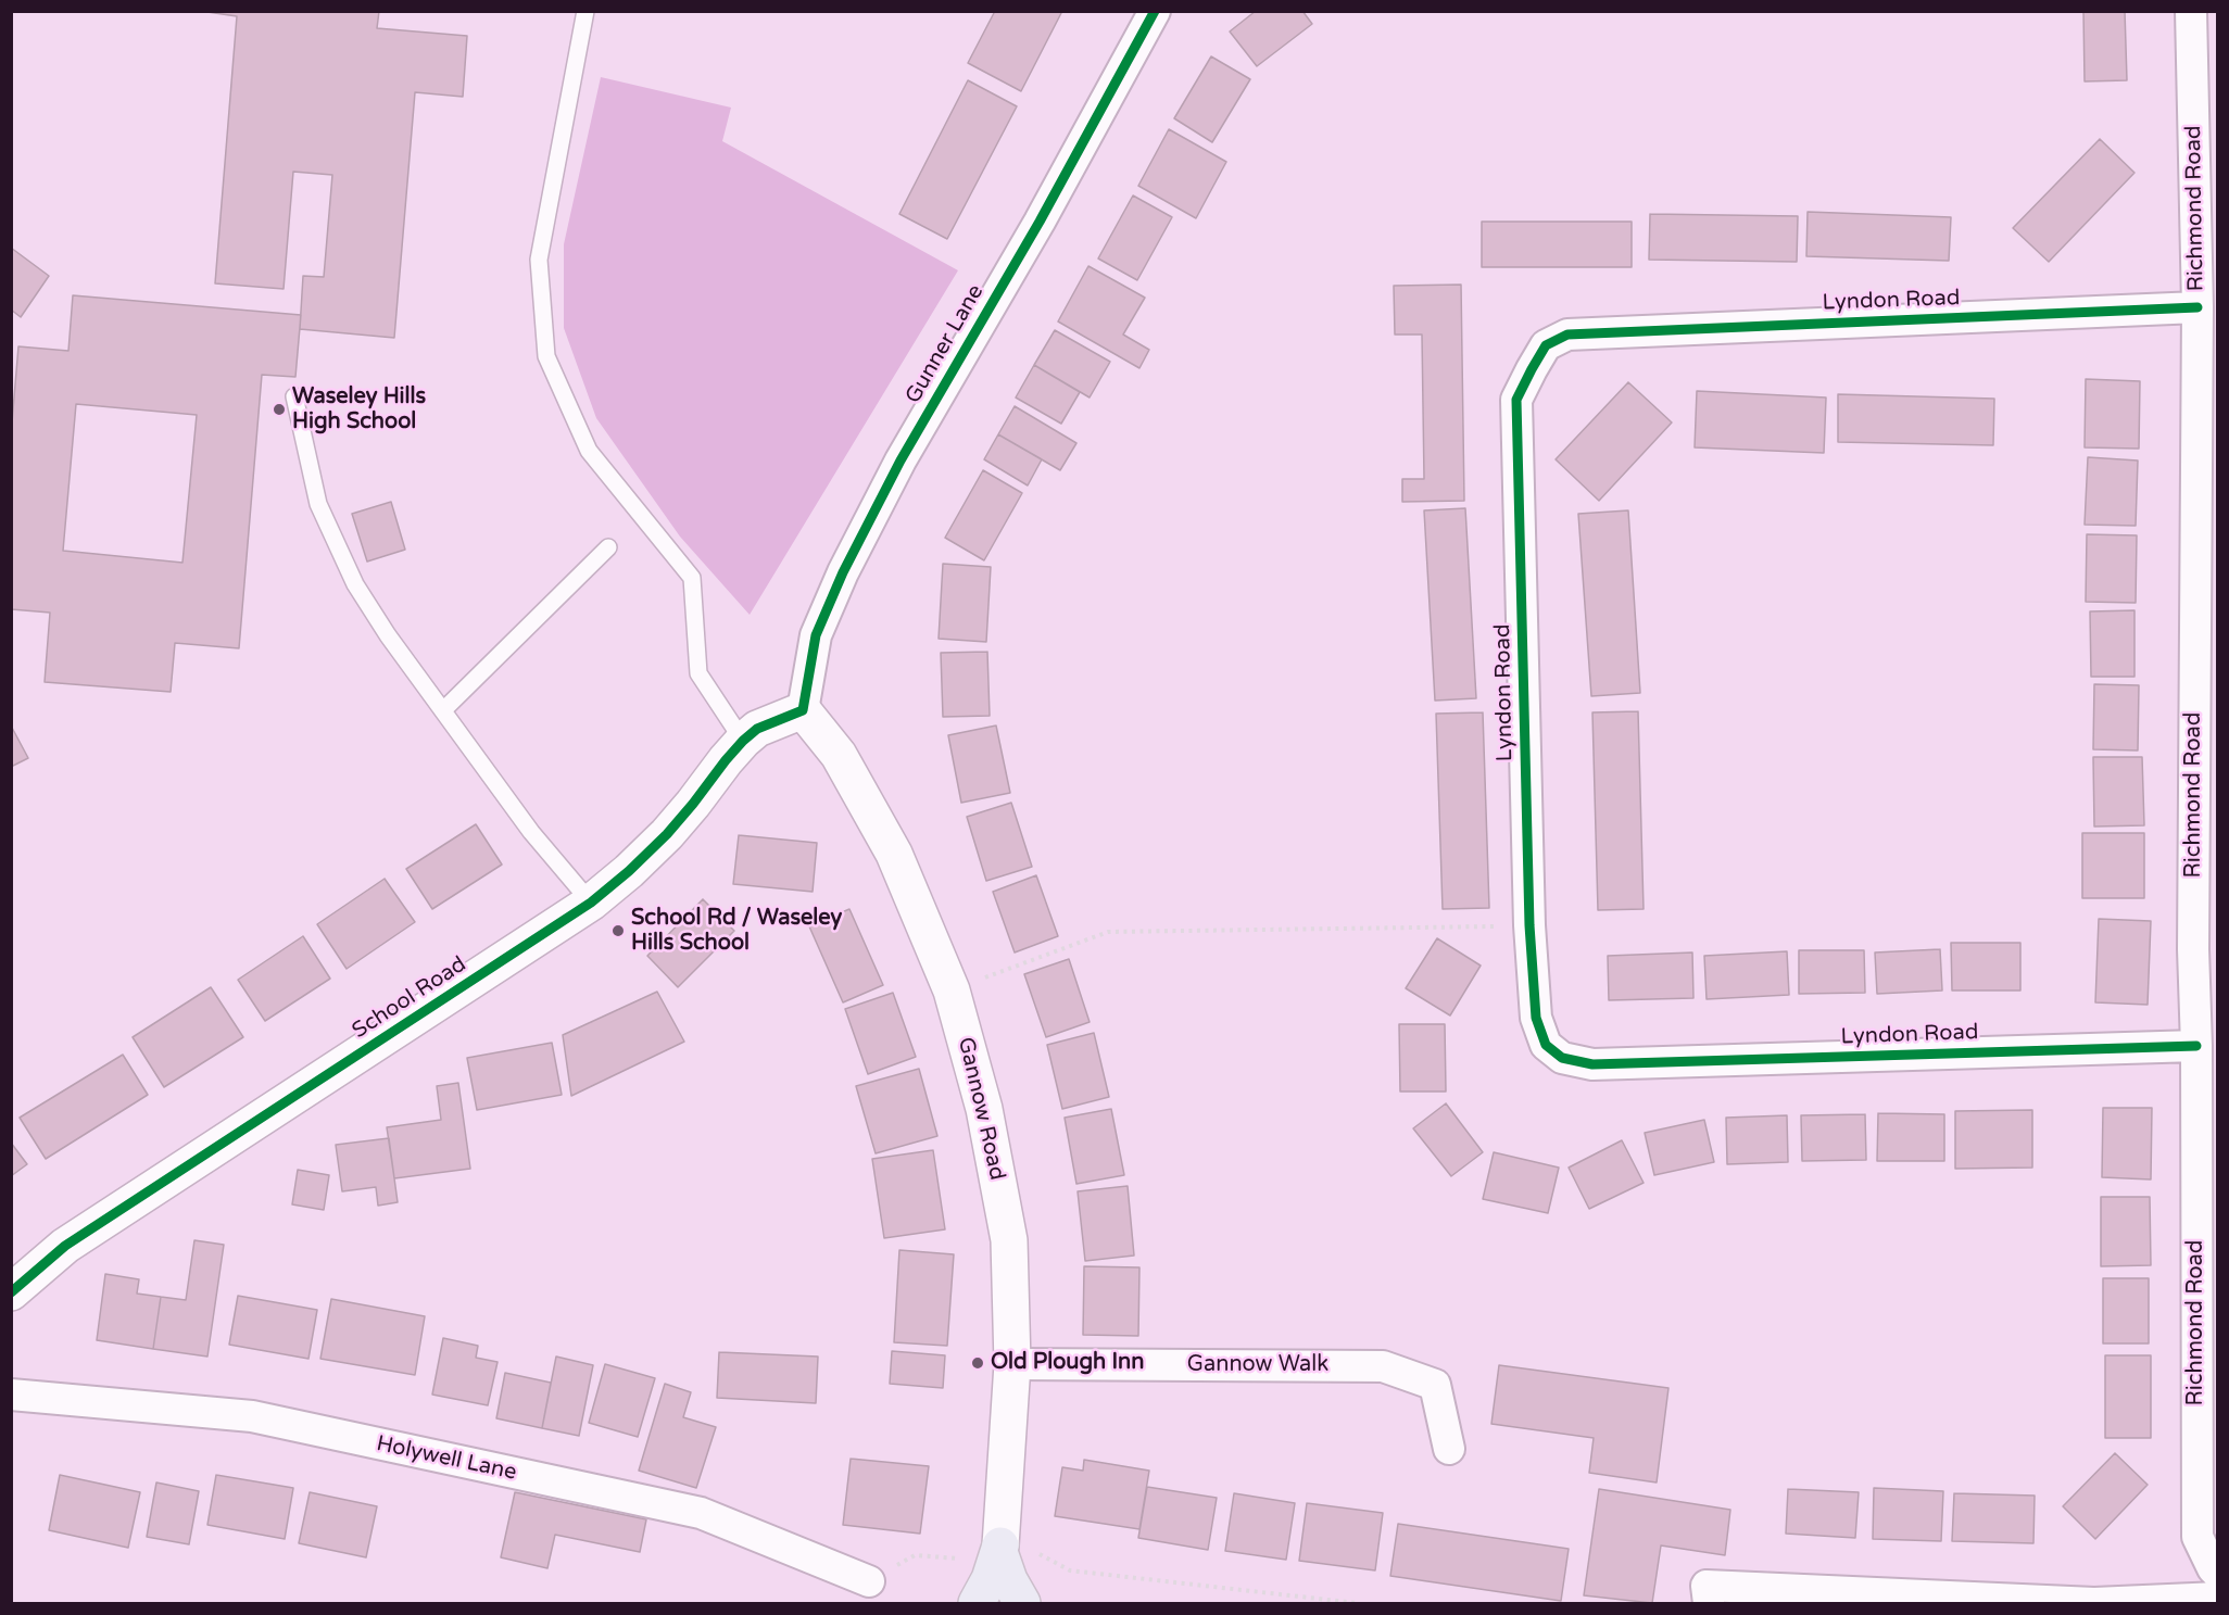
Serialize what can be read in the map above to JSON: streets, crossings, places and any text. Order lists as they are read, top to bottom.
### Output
{
  "streets": {
    "street": [
      "Richmond Road",
      "Lyndon Road",
      "Gunner Lane",
      "School Road",
      "Gannow Road",
      "Gannow Walk",
      "Holywell Lane"
    ]
  },
  "crossings": [
    ["Richmond Road", "Lyndon Road"],
    ["Gunner Lane", "School Road"],
    ["Gunner Lane", "Gannow Road"],
    ["School Road", "Gannow Road"],
    ["Gannow Road", "Gannow Walk"]
  ],
  "places": ["Waseley Hills High School", "School Rd / Waseley Hills School", "Old Plough Inn"]
}
